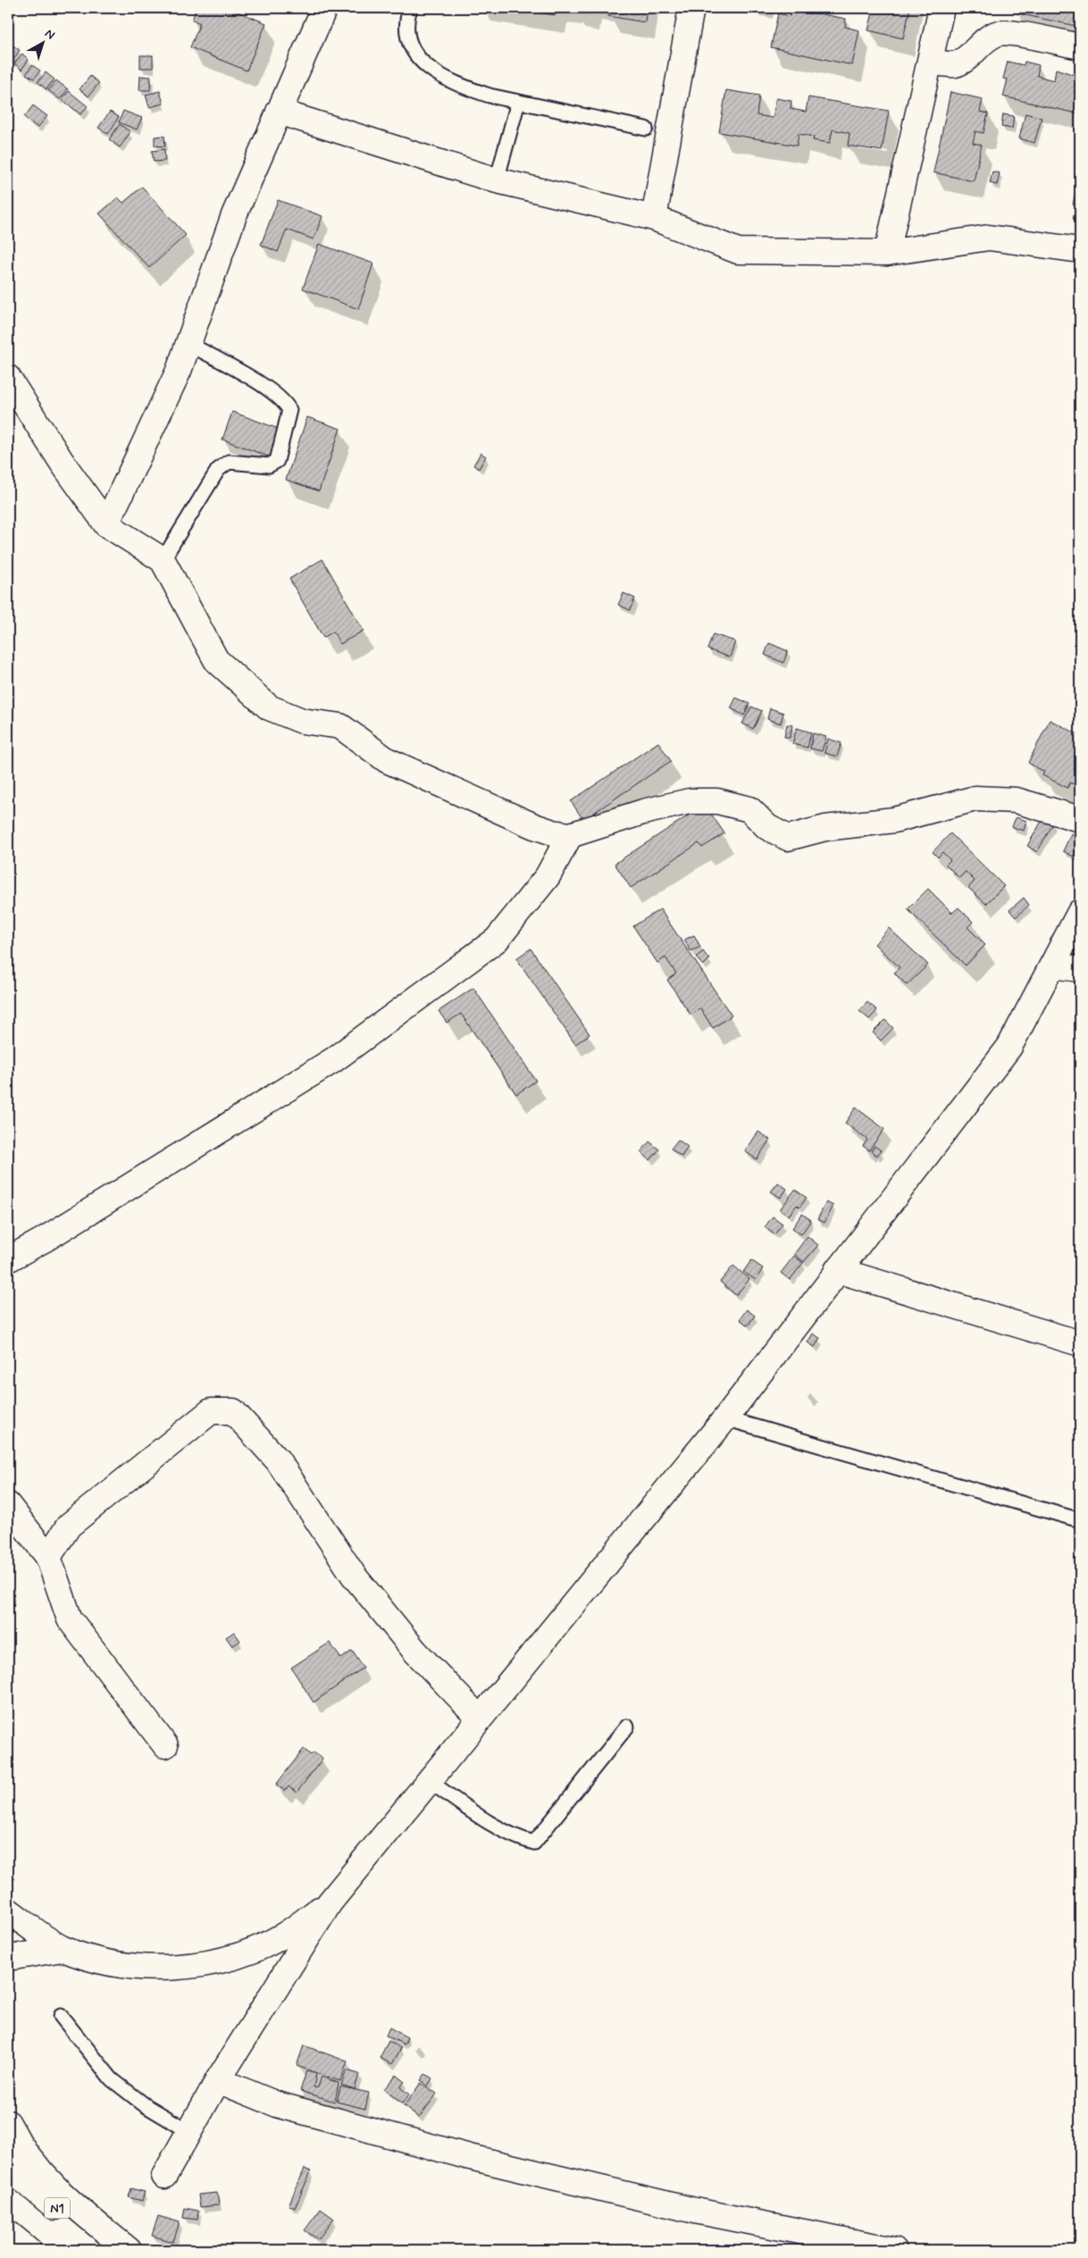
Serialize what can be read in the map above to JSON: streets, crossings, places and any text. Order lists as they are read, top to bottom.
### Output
{
  "streets": {
    "main road": ["N1"]
  },
  "north": "top right"
}
